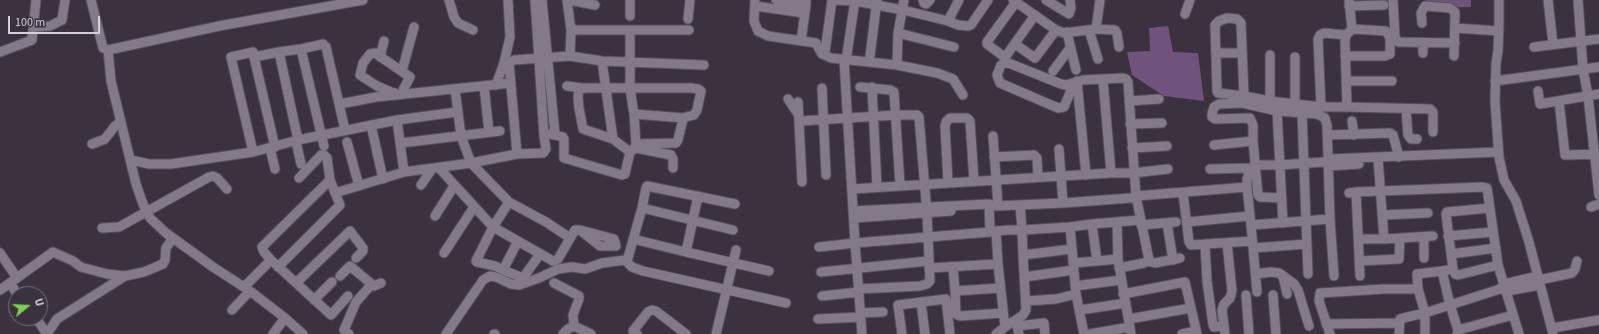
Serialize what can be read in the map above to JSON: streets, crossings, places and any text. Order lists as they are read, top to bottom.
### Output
{
  "scale_bar": "100 m",
  "north": "right"
}
